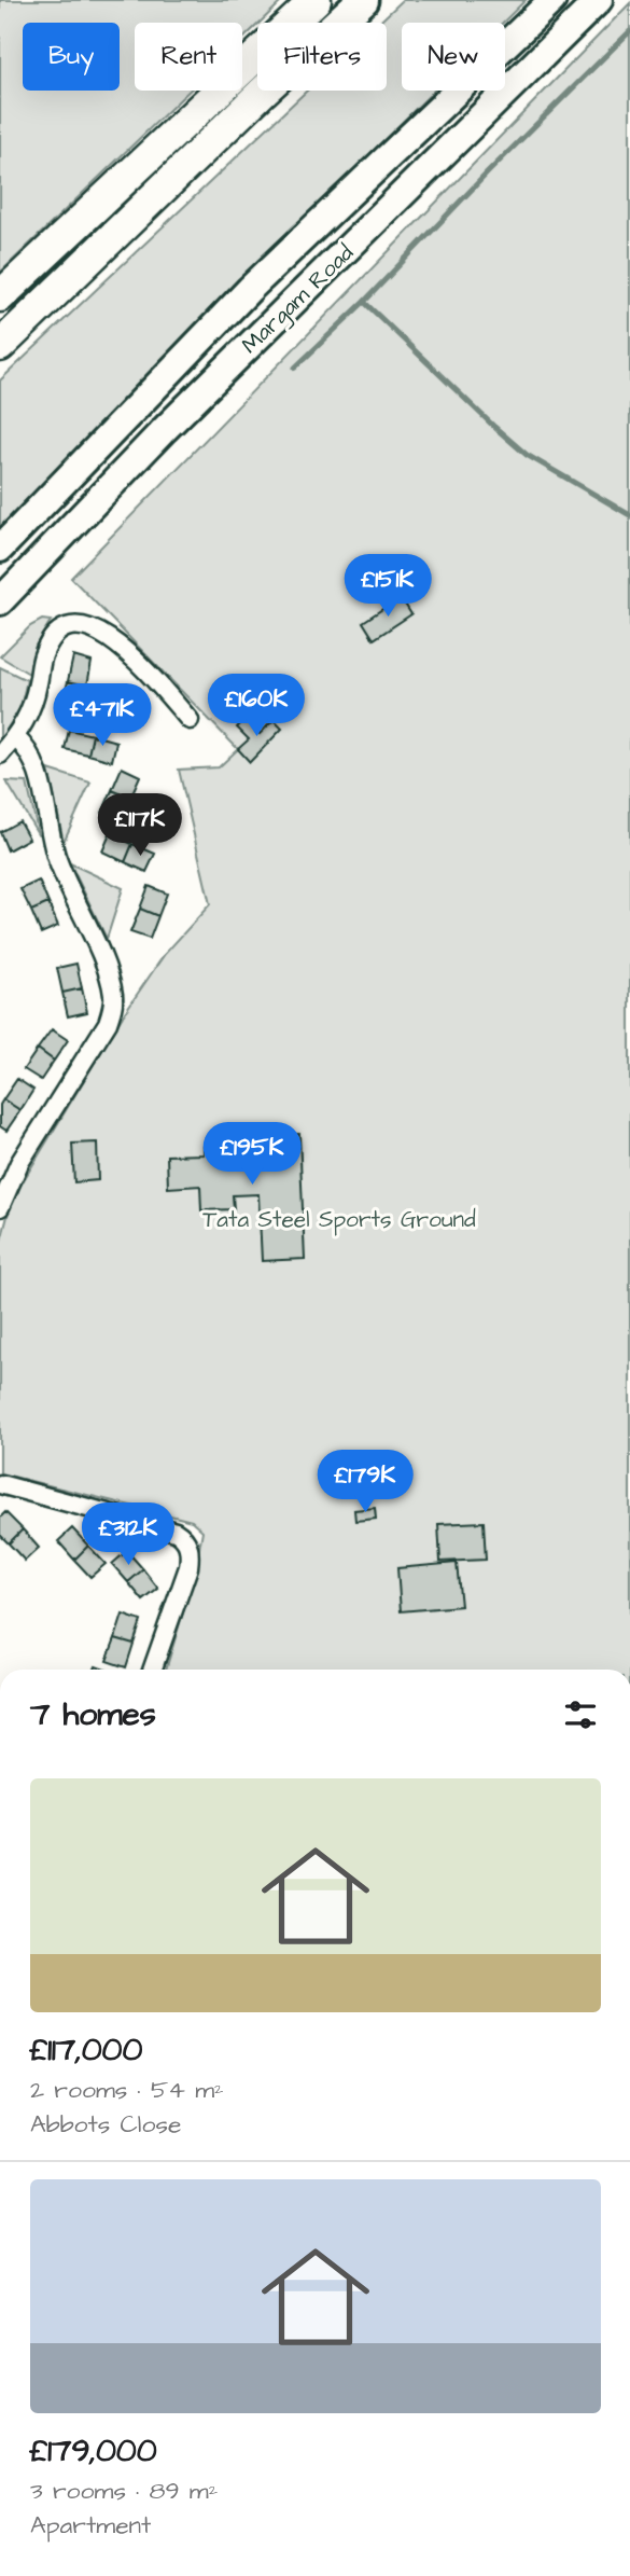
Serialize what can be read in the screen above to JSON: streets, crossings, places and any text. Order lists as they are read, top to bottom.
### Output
{
  "streets": {
    "main road": ["Margam Road"]
  },
  "parks": ["Tata Steel Sports Ground"],
  "page": {
    "chip": [
      "Buy",
      "Rent",
      "Filters",
      "New"
    ],
    "price": [
      "£151K",
      "£160K",
      "£471K",
      "£117K",
      "£195K",
      "£179K",
      "£312K"
    ],
    "heading": "7 homes",
    "list": [
      {
        "name": "£117,000",
        "note": "2 rooms · 54 m² · Abbots Close"
      },
      {
        "name": "£179,000",
        "note": "3 rooms · 89 m² · Apartment"
      }
    ]
  }
}
